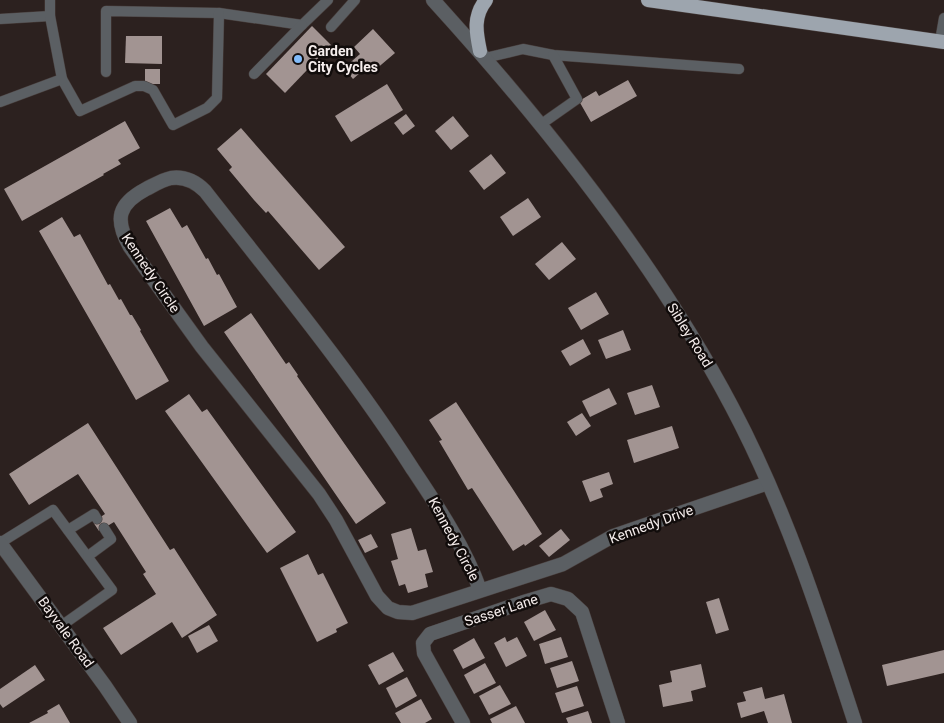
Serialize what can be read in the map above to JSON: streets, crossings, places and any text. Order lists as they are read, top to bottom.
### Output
{
  "streets": {
    "street": [
      "Kennedy Circle",
      "Sibley Road",
      "Kennedy Drive",
      "Sasser Lane",
      "Bayvale Road"
    ]
  },
  "crossings": [
    ["Kennedy Circle", "Kennedy Drive"],
    ["Sibley Road", "Kennedy Drive"]
  ],
  "places": ["Garden City Cycles"]
}
